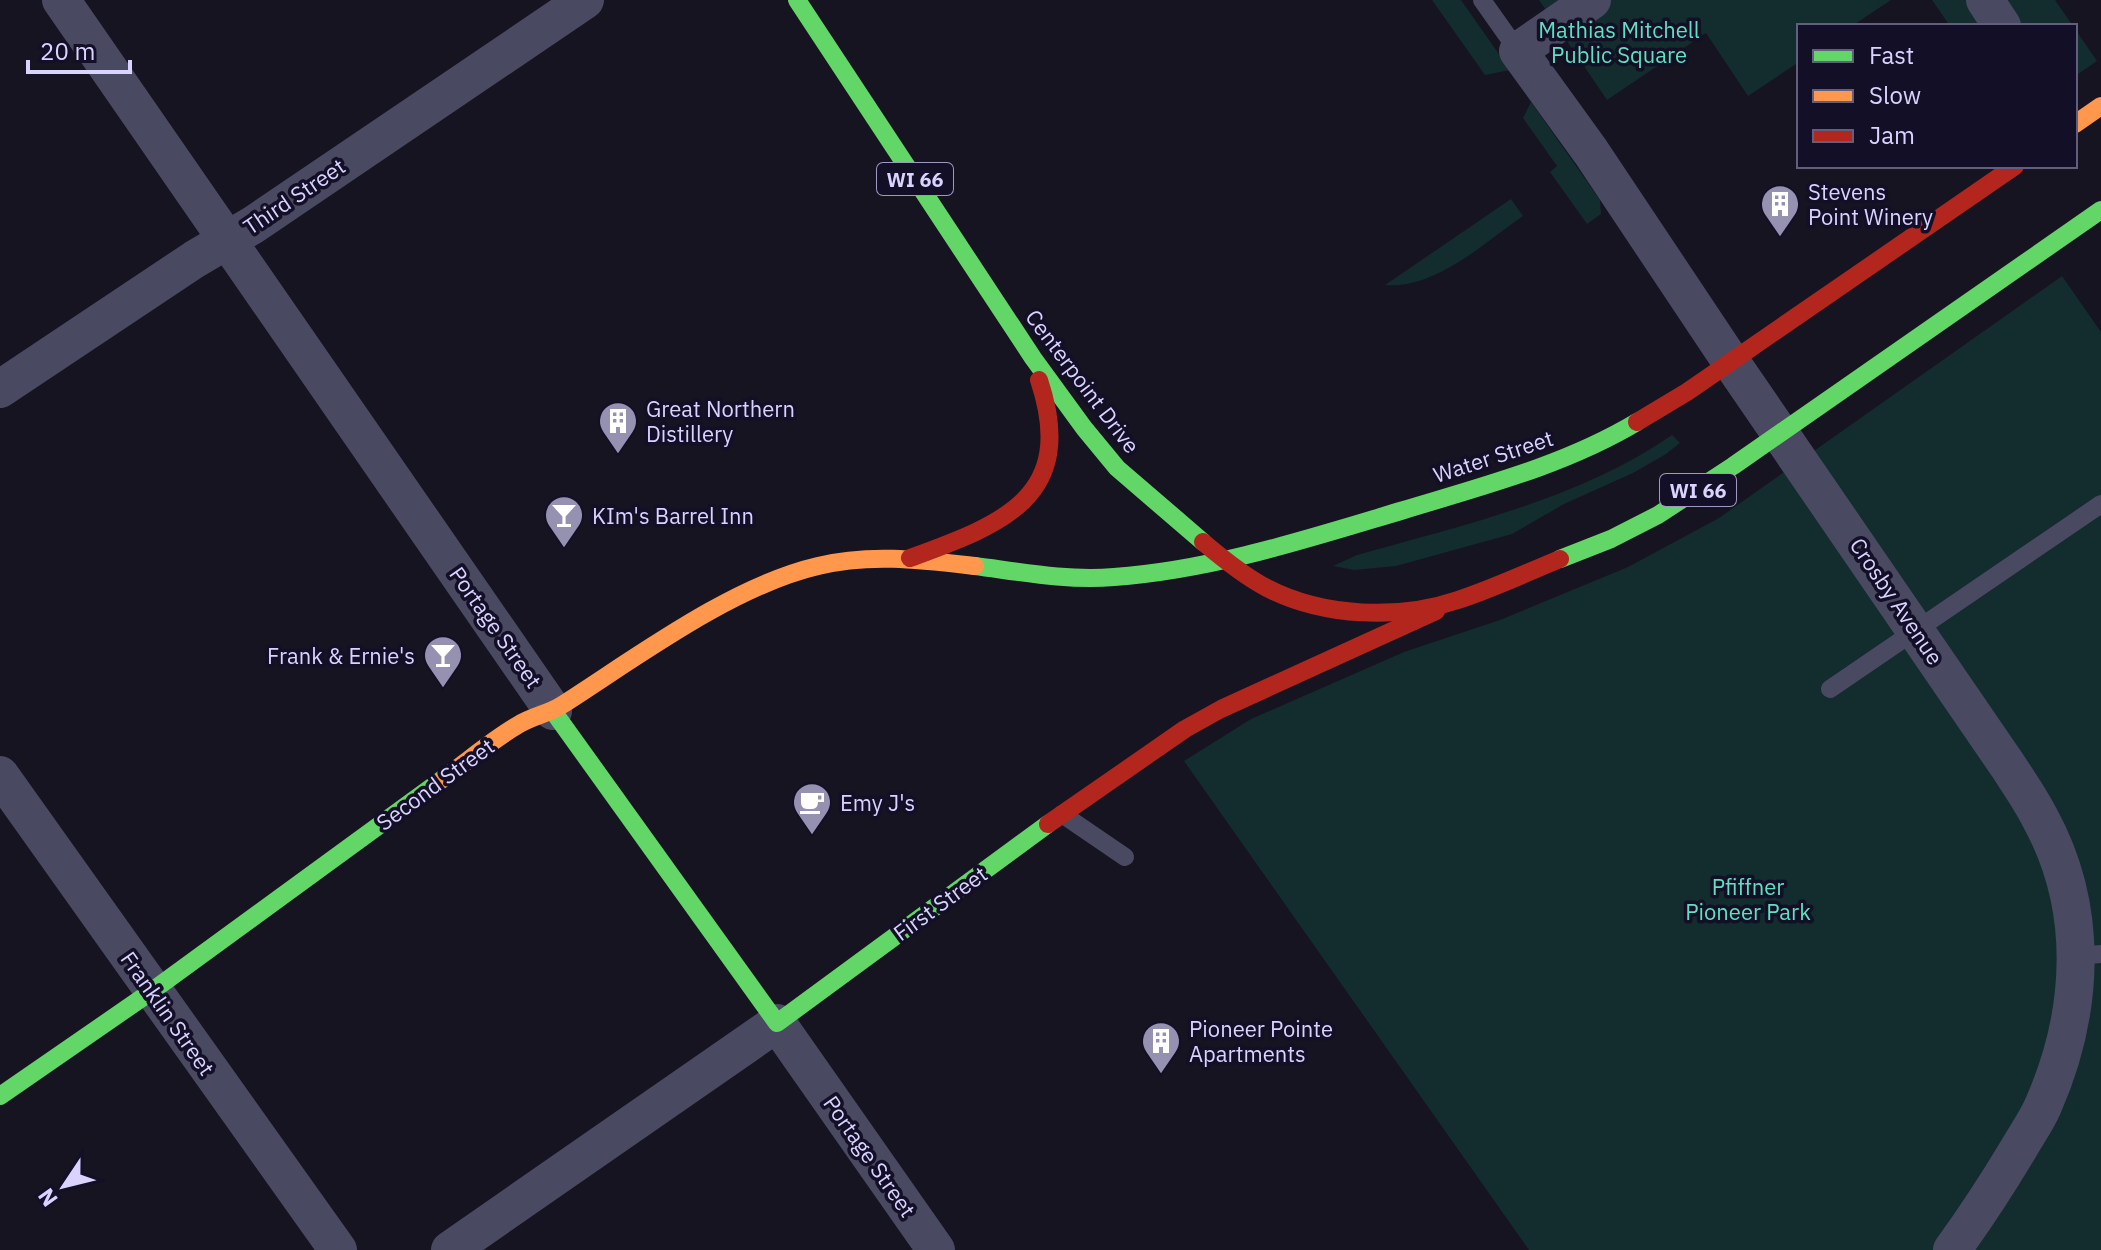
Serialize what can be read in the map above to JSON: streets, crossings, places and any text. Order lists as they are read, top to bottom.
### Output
{
  "streets": {
    "street": [
      "WI 66",
      "Third Street",
      "Centerpoint Drive",
      "Water Street",
      "Crosby Avenue",
      "Portage Street",
      "Second Street",
      "First Street",
      "Franklin Street"
    ]
  },
  "crossings": [
    ["WI 66", "Centerpoint Drive"],
    ["WI 66", "Crosby Avenue"],
    ["WI 66", "First Street"],
    ["Third Street", "Portage Street"],
    ["Centerpoint Drive", "Water Street"],
    ["Centerpoint Drive", "First Street"],
    ["Water Street", "Crosby Avenue"],
    ["Water Street", "Second Street"],
    ["Portage Street", "Second Street"],
    ["Portage Street", "First Street"],
    ["Second Street", "Franklin Street"]
  ],
  "parks": ["Mathias Mitchell Public Square", "Pfiffner Pioneer Park"],
  "places": {
    "building": ["Stevens Point Winery", "Great Northern Distillery", "Pioneer Pointe Apartments"],
    "bar": ["KIm's Barrel Inn", "Frank & Ernie's"],
    "cafe": ["Emy J's"]
  },
  "legend": ["Fast", "Slow", "Jam"],
  "scale_bar": "20 m",
  "north": "bottom left"
}
